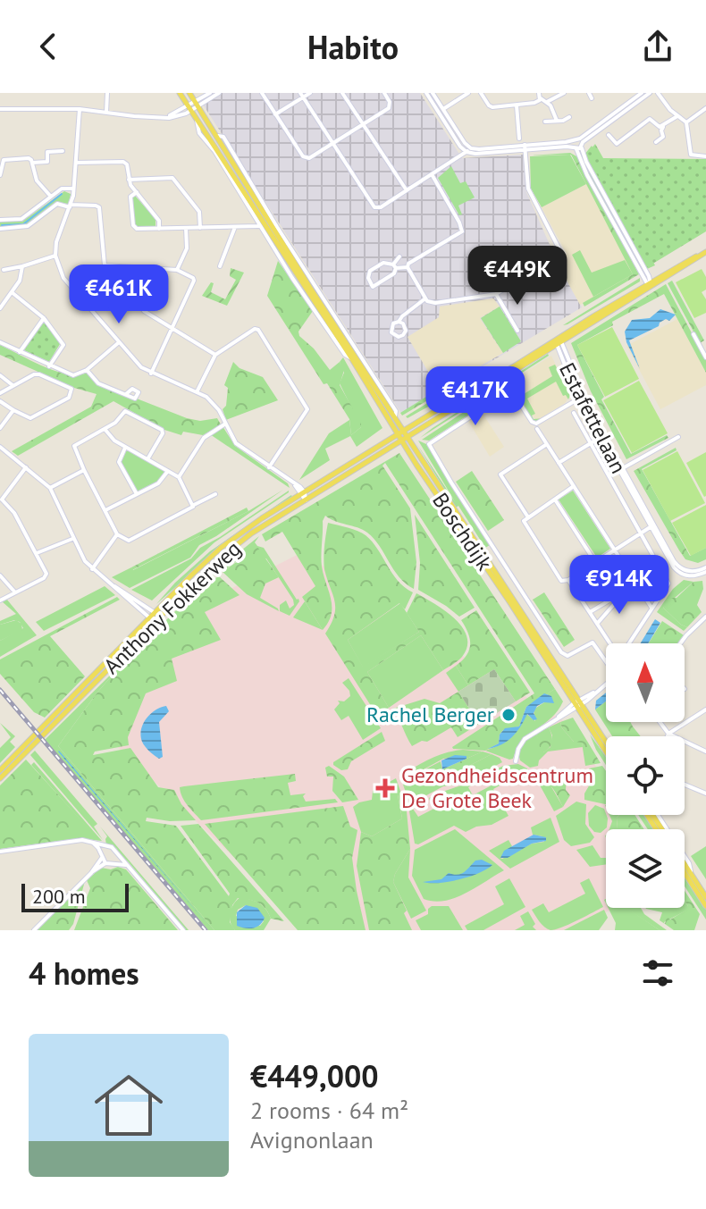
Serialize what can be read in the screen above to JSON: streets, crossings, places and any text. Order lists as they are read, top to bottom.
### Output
{
  "streets": {
    "main road": ["Boschdijk", "Anthony Fokkerweg"],
    "street": ["Estafettelaan"]
  },
  "crossings": [
    ["Estafettelaan", "Boschdijk"],
    ["Estafettelaan", "Anthony Fokkerweg"],
    ["Boschdijk", "Anthony Fokkerweg"]
  ],
  "places": {
    "other": ["Rachel Berger"],
    "health": ["Gezondheidscentrum De Grote Beek"]
  },
  "scale_bar": "200 m",
  "north": "top",
  "page": {
    "header": "Habito",
    "price": [
      "€449K",
      "€461K",
      "€417K",
      "€914K"
    ],
    "scale": "200 m",
    "heading": "4 homes",
    "list": [
      {
        "name": "€449,000",
        "note": "2 rooms · 64 m² · Avignonlaan"
      }
    ]
  }
}
